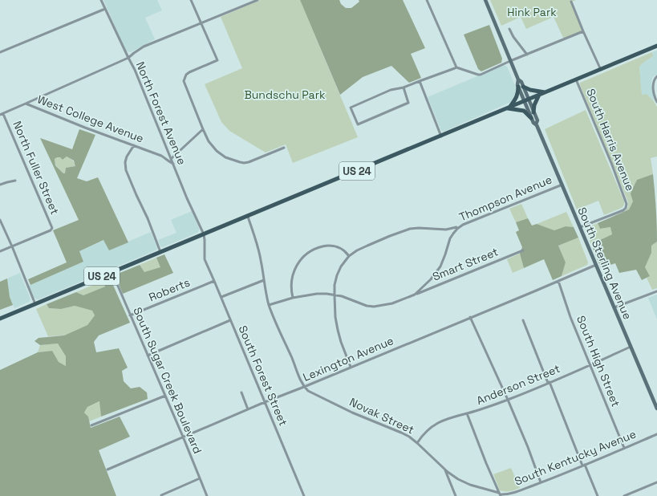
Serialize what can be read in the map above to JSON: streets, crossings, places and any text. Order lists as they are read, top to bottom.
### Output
{
  "streets": {
    "main road": ["US 24", "South Sterling Avenue"],
    "street": [
      "North Forest Avenue",
      "West College Avenue",
      "South Harris Avenue",
      "North Fuller Street",
      "Thompson Avenue",
      "Smart Street",
      "Roberts",
      "Lexington Avenue",
      "South High Street",
      "South Forest Street",
      "South Sugar Creek Boulevard",
      "Anderson Street",
      "Novak Street",
      "South Kentucky Avenue"
    ]
  },
  "crossings": [
    ["North Forest Avenue", "West College Avenue"],
    ["North Forest Avenue", "US 24"],
    ["North Forest Avenue", "South Forest Street"],
    ["West College Avenue", "North Fuller Street"],
    ["South Harris Avenue", "US 24"],
    ["South Harris Avenue", "South Sterling Avenue"],
    ["US 24", "South Sterling Avenue"],
    ["US 24", "South Forest Street"],
    ["US 24", "South Sugar Creek Boulevard"],
    ["Thompson Avenue", "South Sterling Avenue"],
    ["Thompson Avenue", "Smart Street"],
    ["South Sterling Avenue", "Lexington Avenue"],
    ["South Sterling Avenue", "Anderson Street"],
    ["Roberts", "South Forest Street"],
    ["Roberts", "South Sugar Creek Boulevard"],
    ["Lexington Avenue", "South High Street"],
    ["Lexington Avenue", "South Forest Street"],
    ["Lexington Avenue", "South Sugar Creek Boulevard"],
    ["Lexington Avenue", "Novak Street"],
    ["South High Street", "Anderson Street"],
    ["South High Street", "South Kentucky Avenue"],
    ["Anderson Street", "Novak Street"],
    ["Novak Street", "South Kentucky Avenue"]
  ],
  "parks": ["Hink Park", "Bundschu Park"]
}
